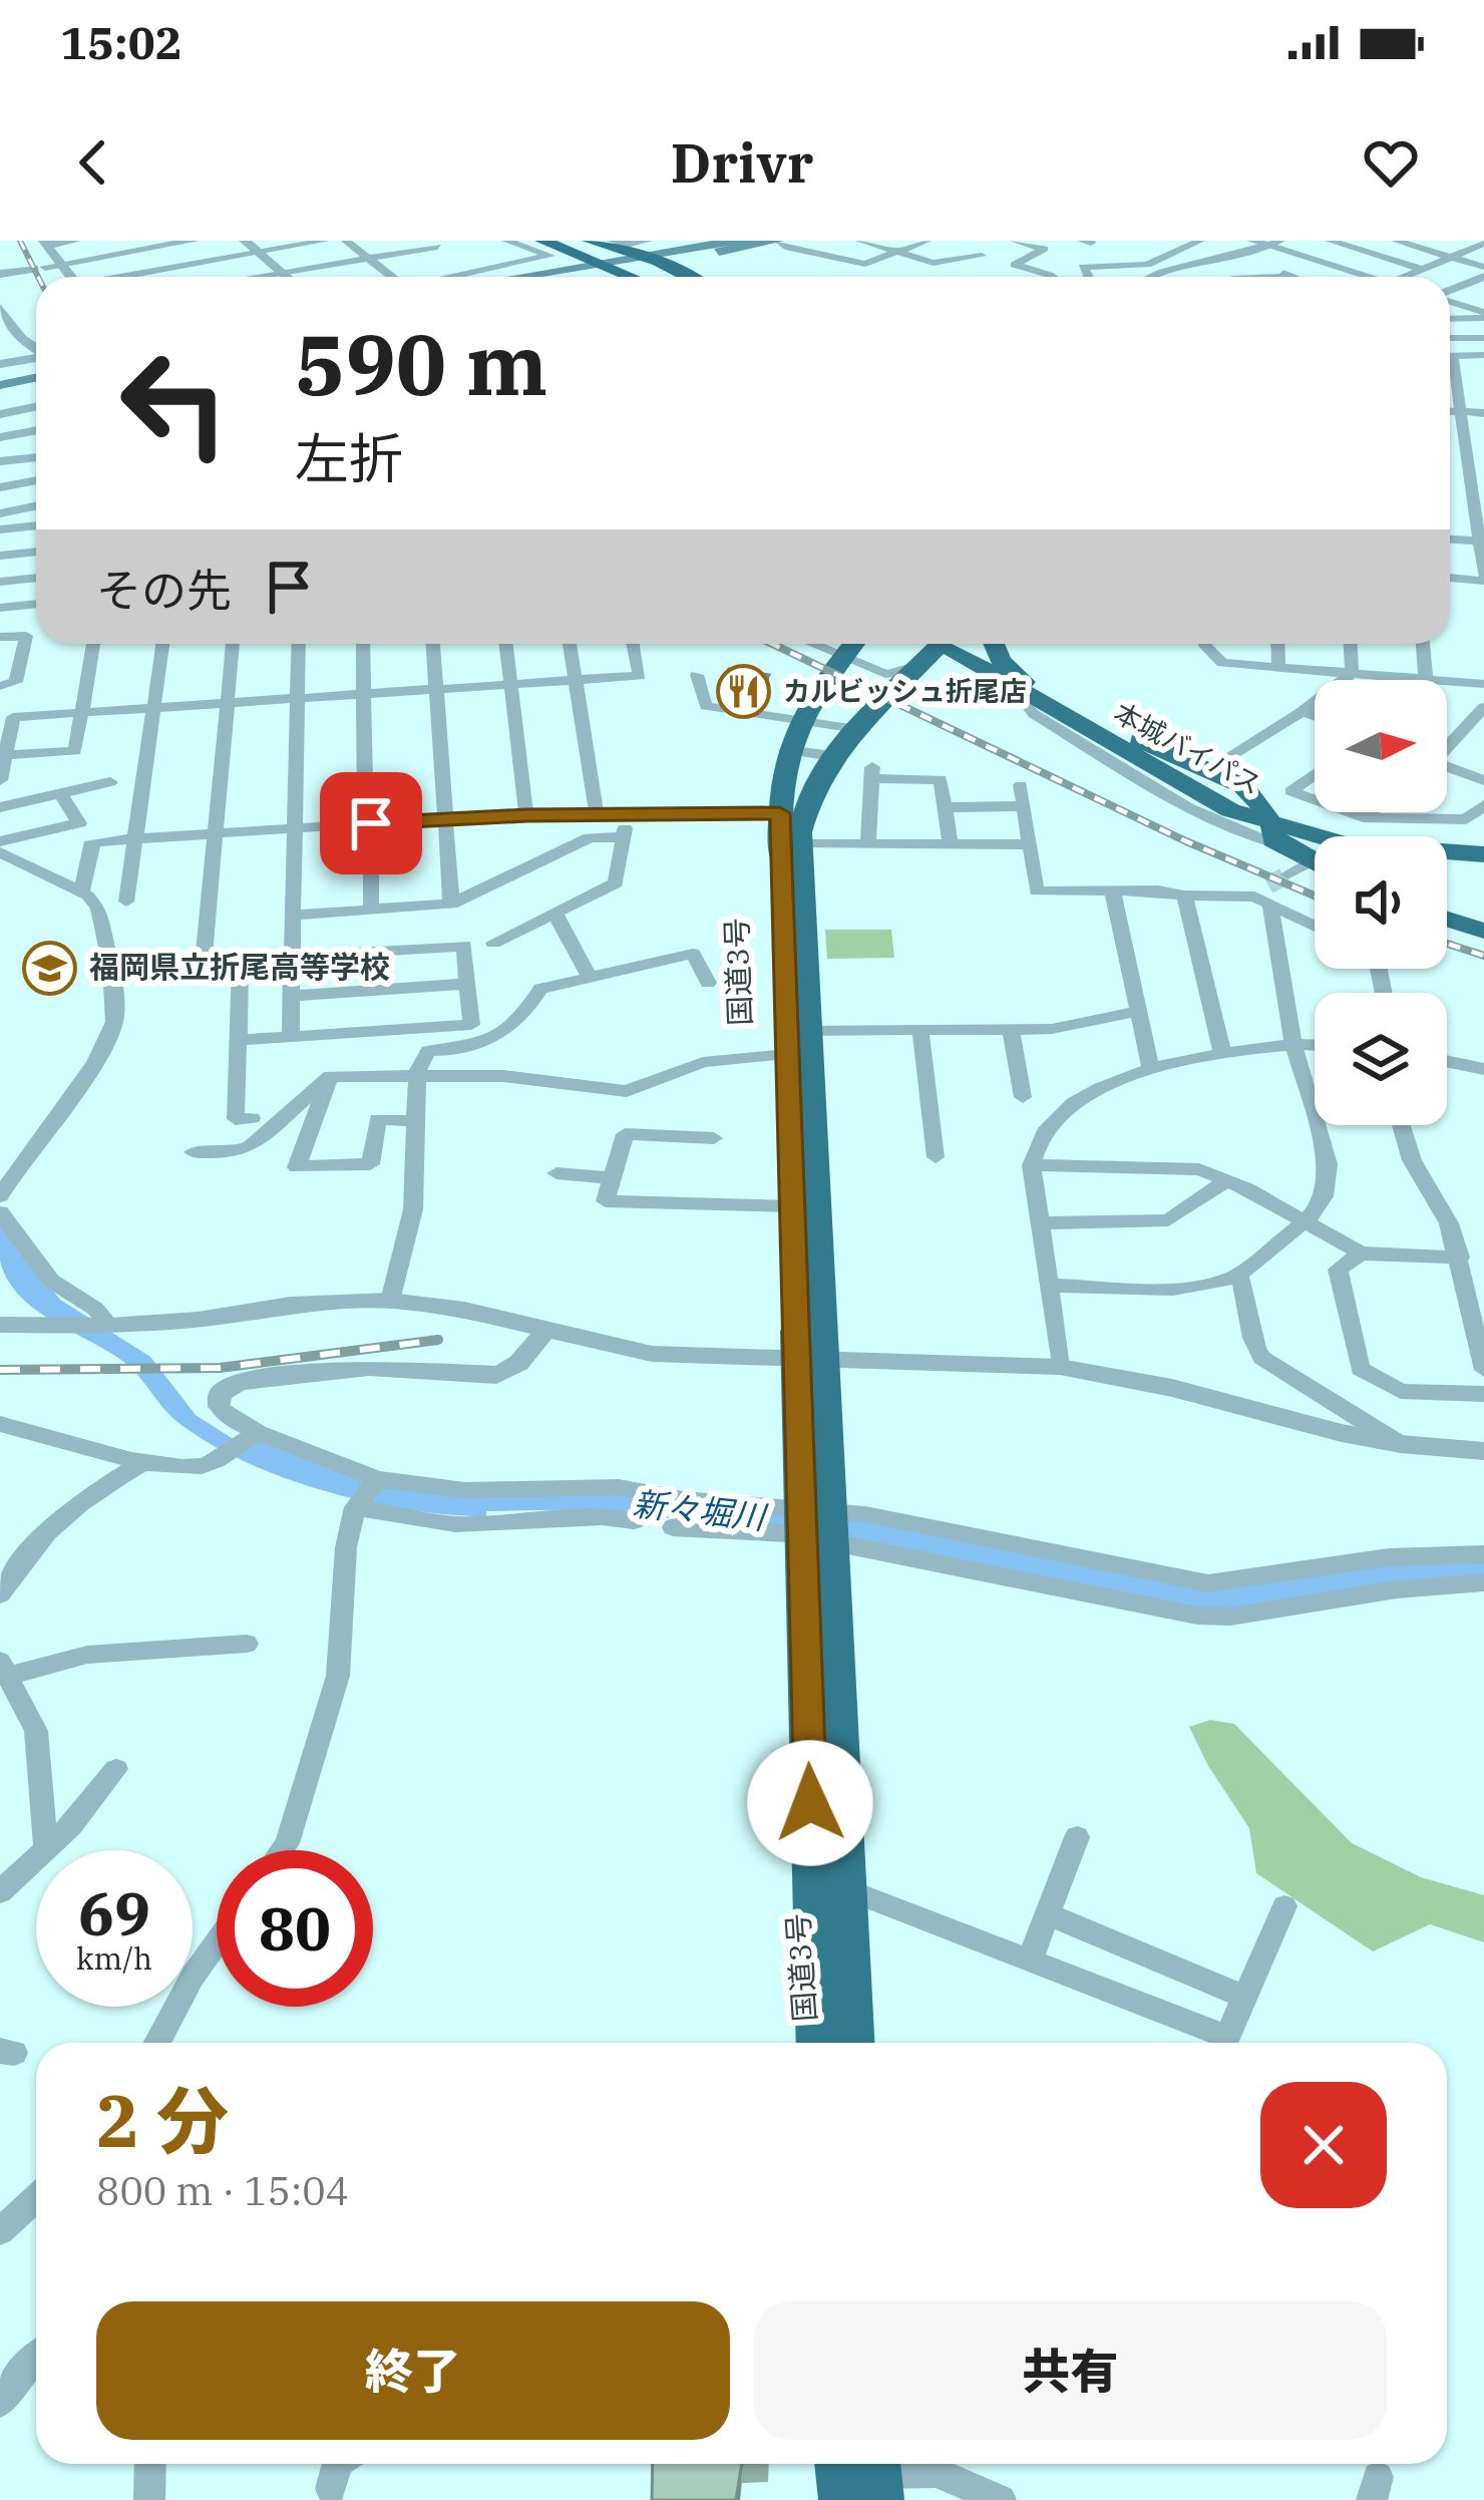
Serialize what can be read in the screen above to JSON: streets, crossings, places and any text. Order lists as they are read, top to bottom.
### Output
{
  "streets": {
    "highway": ["本城バイパス", "国道3号"]
  },
  "water": ["新々堀川"],
  "places": {
    "restaurant": ["カルビッシュ折尾店"],
    "school or university": ["福岡県立折尾高等学校"]
  },
  "north": "right",
  "page": {
    "status": "15:02",
    "header": "Drivr",
    "turn": ["590 m", "左折"],
    "then": "その先",
    "speed": "69 km/h",
    "limit": "80",
    "heading": ["2 分", "800 m · 15:04"],
    "buttons": ["終了", "共有"]
  }
}
